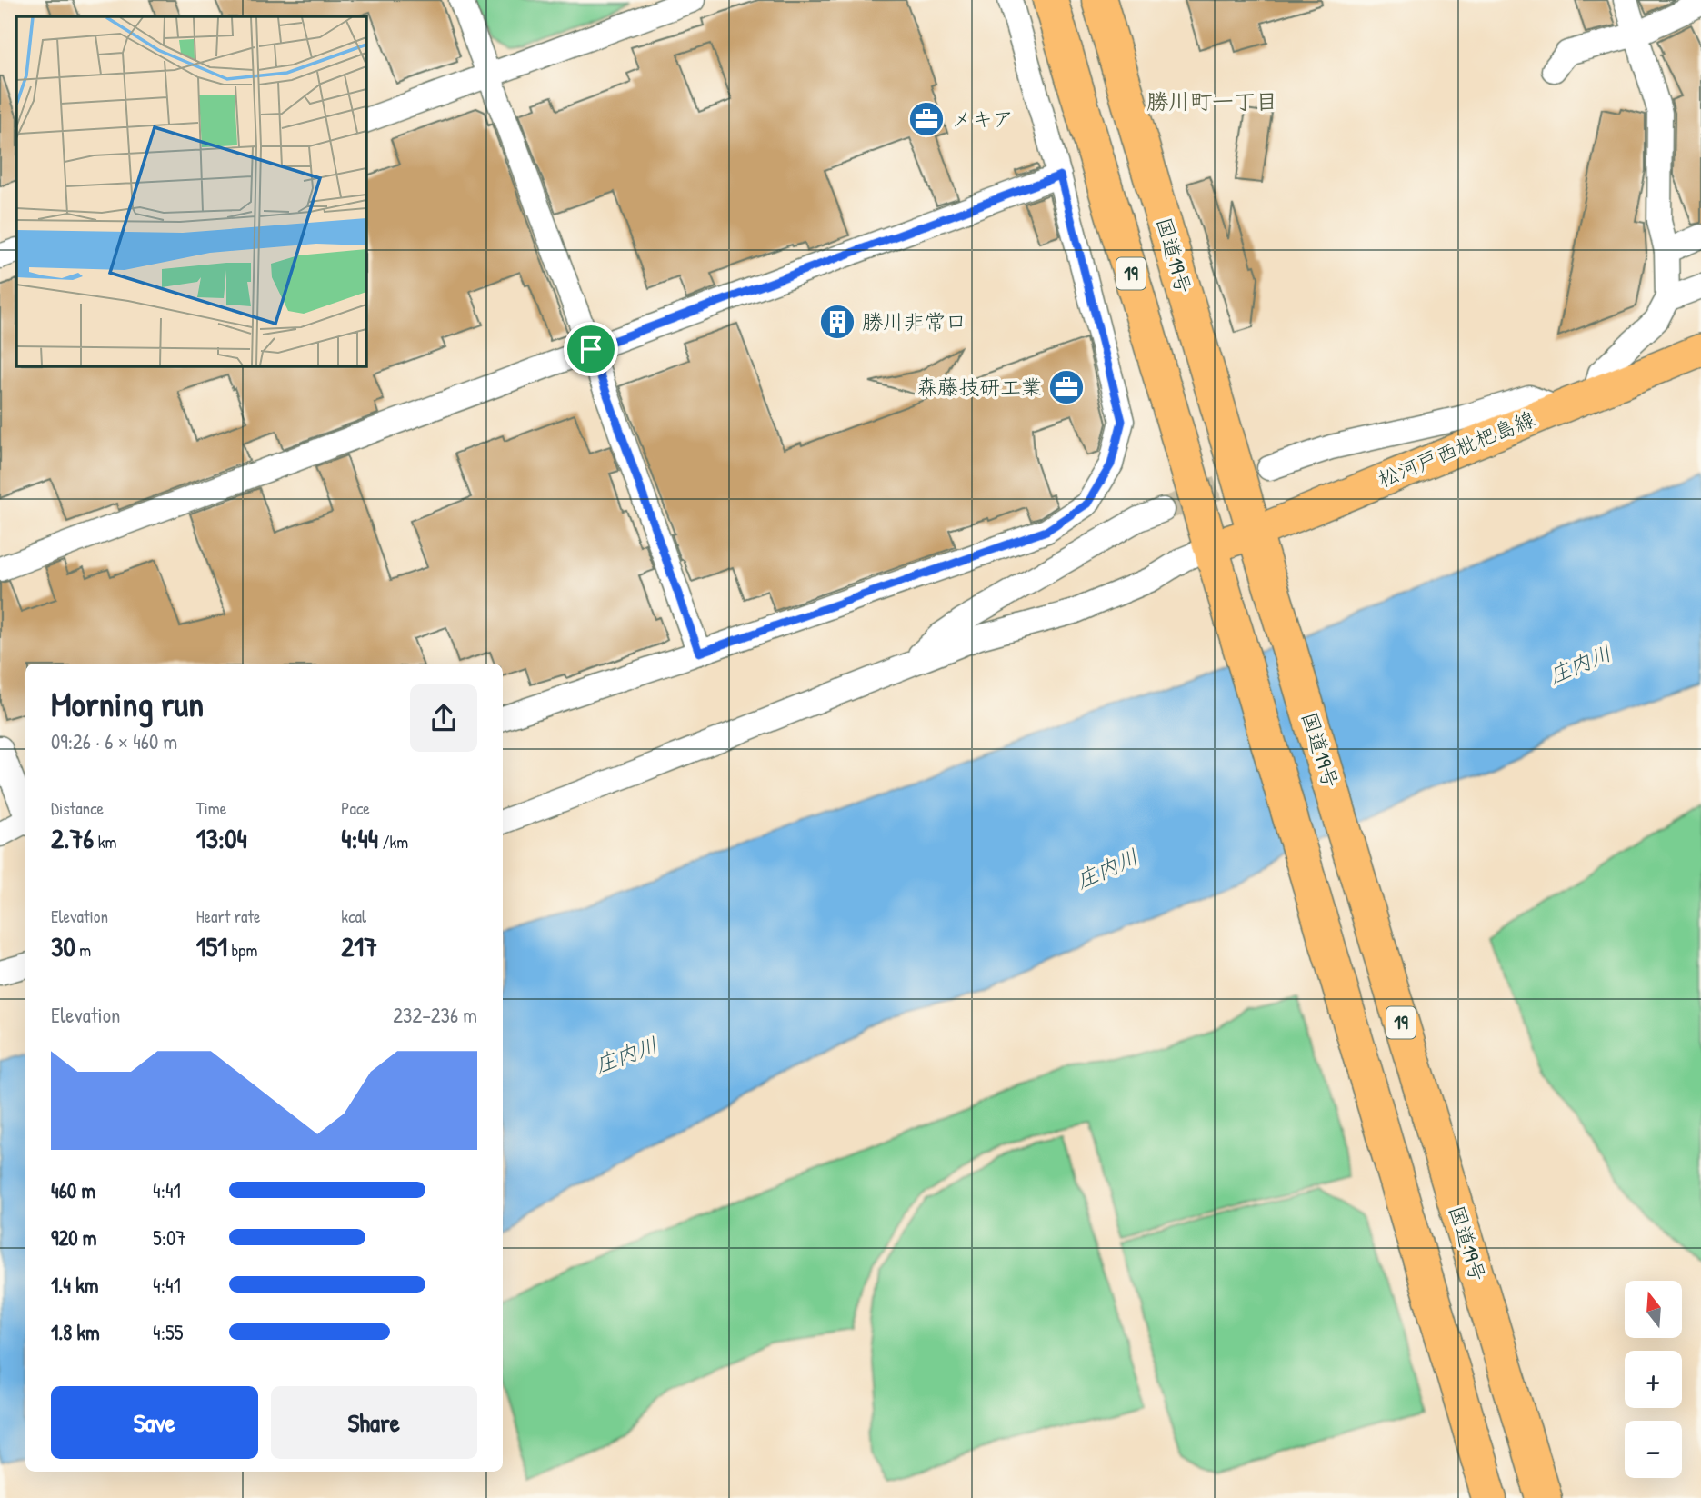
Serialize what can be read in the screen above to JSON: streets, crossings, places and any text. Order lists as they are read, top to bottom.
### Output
{
  "streets": {
    "highway": ["国道19号", "19"],
    "main road": ["松河戸西枇杷島線"]
  },
  "crossings": [
    ["国道19号", "松河戸西枇杷島線"],
    ["19", "松河戸西枇杷島線"]
  ],
  "districts": ["勝川町一丁目"],
  "water": ["庄内川"],
  "places": {
    "office": ["メキア", "森藤技研工業"],
    "building": ["勝川非常口"]
  },
  "north": "top",
  "page": {
    "heading": ["Morning run", "09:26 · 6 × 460 m"],
    "stats": [
      ["Distance", "2.76 km"],
      ["Time", "13:04"],
      ["Pace", "4:44 /km"],
      ["Elevation", "30 m"],
      ["Heart rate", "151 bpm"],
      ["kcal", "217"]
    ],
    "chart": ["Elevation", "232–236 m"],
    "list": [
      {
        "name": "460 m",
        "note": "4:41"
      },
      {
        "name": "920 m",
        "note": "5:07"
      },
      {
        "name": "1.4 km",
        "note": "4:41"
      },
      {
        "name": "1.8 km",
        "note": "4:55"
      }
    ],
    "map_buttons": ["+", "−"],
    "buttons": ["Save", "Share"]
  }
}
